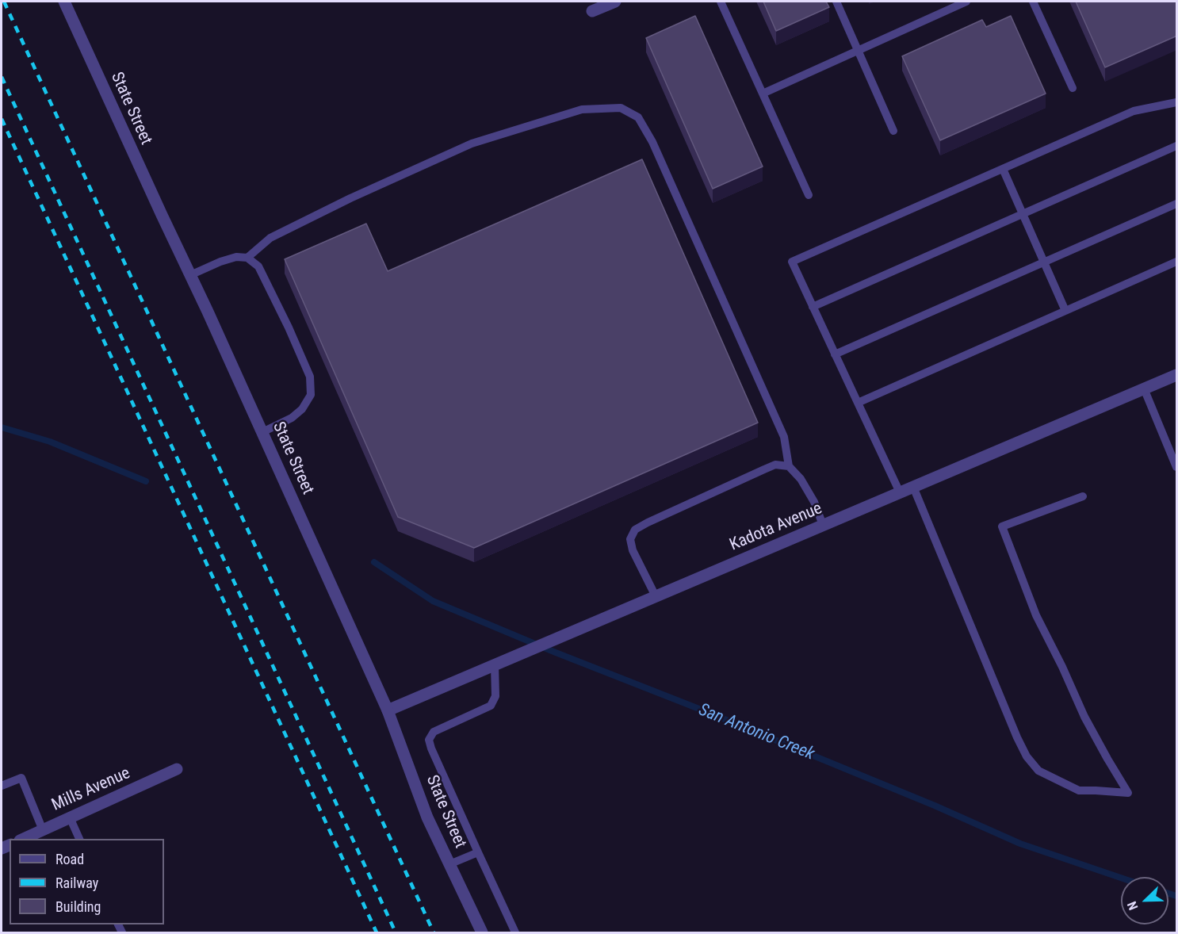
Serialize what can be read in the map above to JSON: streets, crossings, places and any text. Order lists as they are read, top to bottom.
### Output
{
  "streets": {
    "street": ["State Street", "Kadota Avenue", "Mills Avenue"]
  },
  "crossings": [
    ["State Street", "Kadota Avenue"]
  ],
  "water": ["San Antonio Creek"],
  "legend": ["Road", "Railway", "Building"],
  "north": "bottom left"
}
